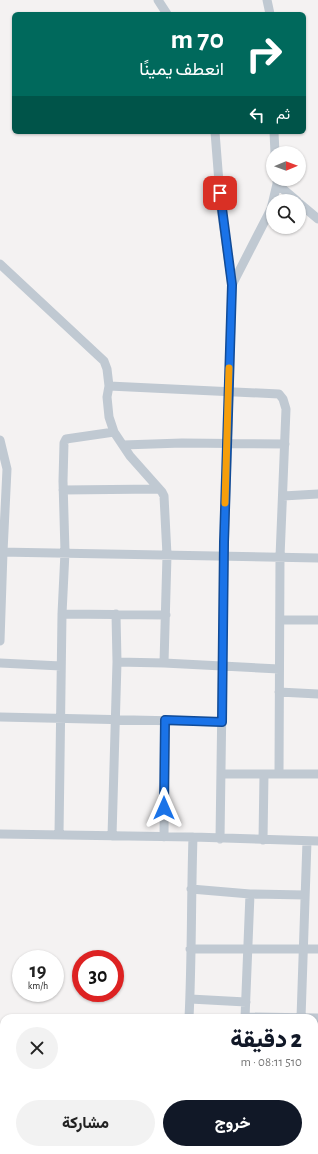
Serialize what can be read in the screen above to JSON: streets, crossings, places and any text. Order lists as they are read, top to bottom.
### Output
{
  "north": "right",
  "page": {
    "turn": ["70 m", "انعطف يمينًا"],
    "then": "ثم",
    "speed": "19 km/h",
    "limit": "30",
    "heading": ["2 دقيقة", "510 m · 08:11"],
    "buttons": ["خروج", "مشاركة"]
  }
}
